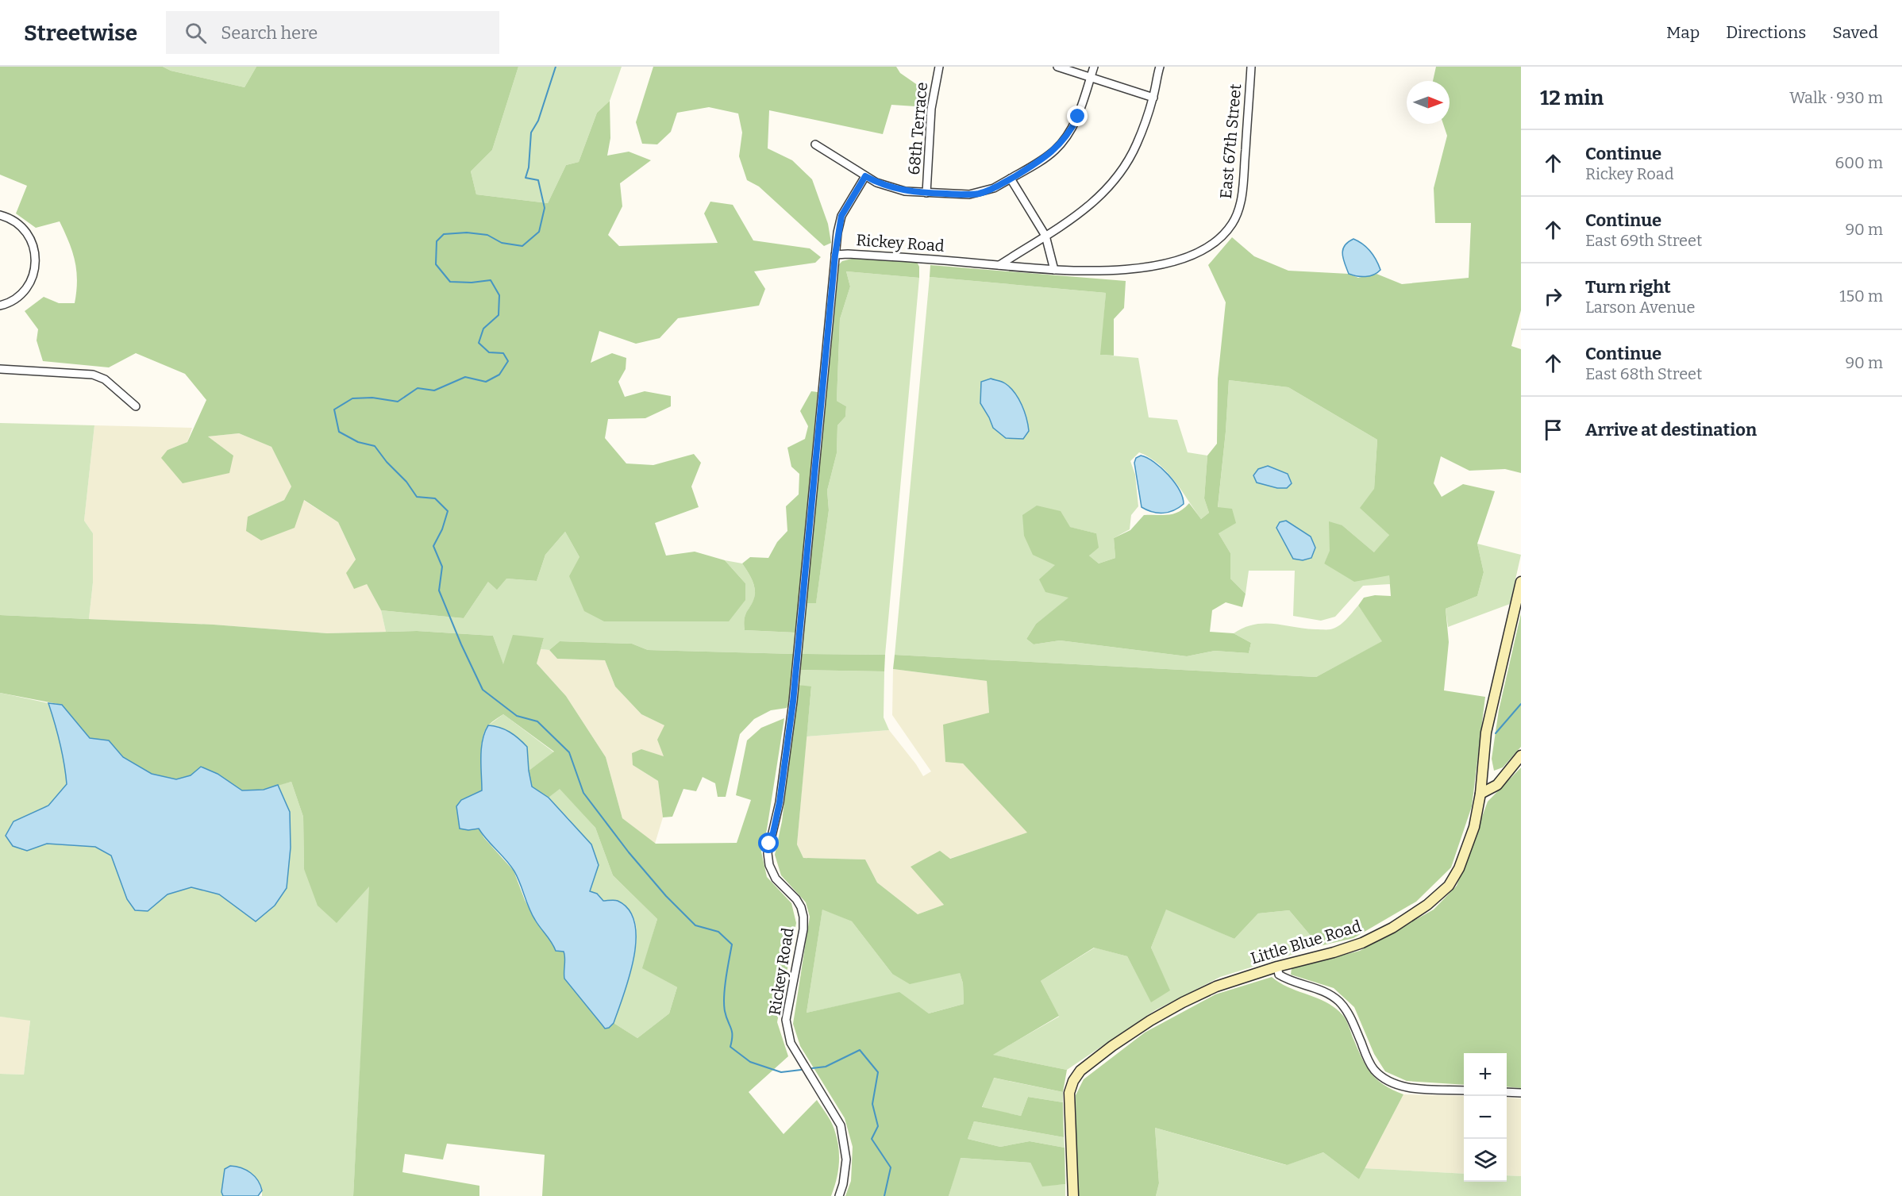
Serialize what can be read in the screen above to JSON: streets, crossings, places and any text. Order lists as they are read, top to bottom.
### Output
{
  "streets": {
    "street": [
      "68th Terrace",
      "East 67th Street",
      "Rickey Road",
      "Little Blue Road"
    ]
  },
  "crossings": [
    ["East 67th Street", "Rickey Road"]
  ],
  "north": "right",
  "page": {
    "header": "Streetwise",
    "search": "Search here",
    "nav": ["Map", "Directions", "Saved"],
    "heading": ["12 min", "Walk · 930 m"],
    "list": [
      ["Continue", "Rickey Road", "600 m"],
      ["Continue", "East 69th Street", "90 m"],
      ["Turn right", "Larson Avenue", "150 m"],
      ["Continue", "East 68th Street", "90 m"],
      "Arrive at destination"
    ],
    "map_buttons": ["+", "−"]
  }
}
